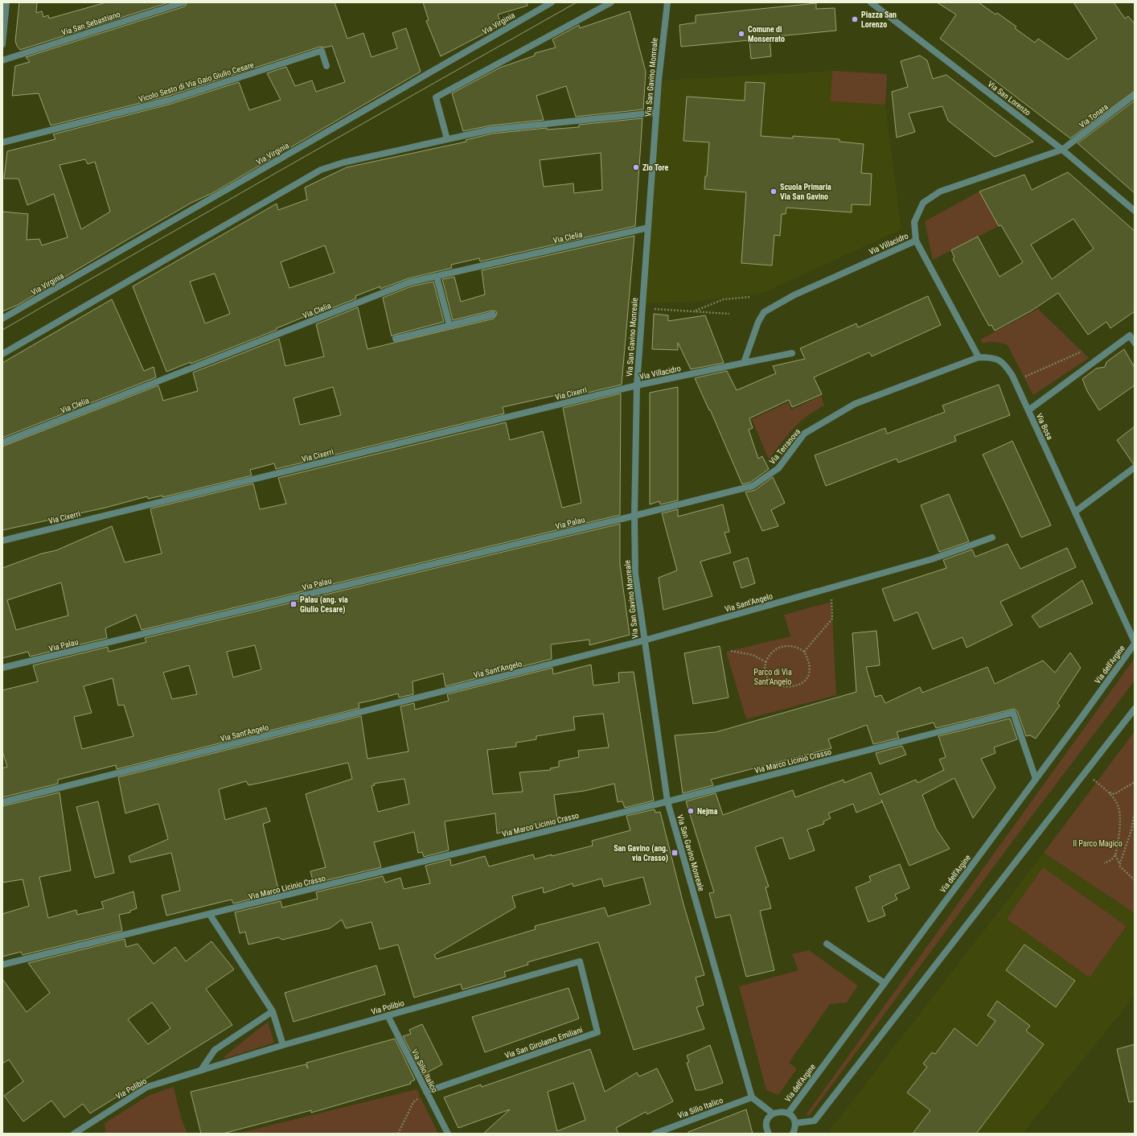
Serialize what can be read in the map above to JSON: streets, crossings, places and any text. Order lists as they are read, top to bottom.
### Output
{
  "streets": {
    "street": [
      "Via San Sebastiano",
      "Via Virginia",
      "Via San Gavino Monreale",
      "Vicolo Sesto di Via Gaio Giulio Cesare",
      "Via San Lorenzo",
      "Via Tonara",
      "Via Clelia",
      "Via Villacidro",
      "Via Cixerri",
      "Via Bosa",
      "Via Terranova",
      "Via Palau",
      "Via Sant'Angelo",
      "Via dell'Argine",
      "Via Marco Licinio Crasso",
      "Via Polibio",
      "Via San Girolamo Emiliani",
      "Via Silio Italico"
    ]
  },
  "crossings": [
    ["Via San Gavino Monreale", "Via Clelia"],
    ["Via San Gavino Monreale", "Via Villacidro"],
    ["Via San Gavino Monreale", "Via Cixerri"],
    ["Via San Gavino Monreale", "Via Terranova"],
    ["Via San Gavino Monreale", "Via Palau"],
    ["Via San Gavino Monreale", "Via Sant'Angelo"],
    ["Via San Gavino Monreale", "Via Marco Licinio Crasso"],
    ["Via San Gavino Monreale", "Via Silio Italico"],
    ["Via San Lorenzo", "Via Tonara"],
    ["Via San Lorenzo", "Via Villacidro"],
    ["Via Tonara", "Via Villacidro"],
    ["Via Villacidro", "Via Cixerri"],
    ["Via Bosa", "Via Terranova"],
    ["Via Bosa", "Via dell'Argine"],
    ["Via Terranova", "Via Palau"],
    ["Via dell'Argine", "Via Marco Licinio Crasso"],
    ["Via Polibio", "Via San Girolamo Emiliani"],
    ["Via Polibio", "Via Silio Italico"],
    ["Via San Girolamo Emiliani", "Via Silio Italico"]
  ],
  "parks": ["Parco di Via Sant'Angelo", "Il Parco Magico"],
  "places": {
    "other": [
      "Piazza San Lorenzo",
      "Comune di Monserrato",
      "Zio Tore",
      "Scuola Primaria Via San Gavino",
      "Nejma"
    ],
    "transit": ["Palau (ang. via Giulio Cesare)", "San Gavino (ang. via Crasso)"]
  }
}
